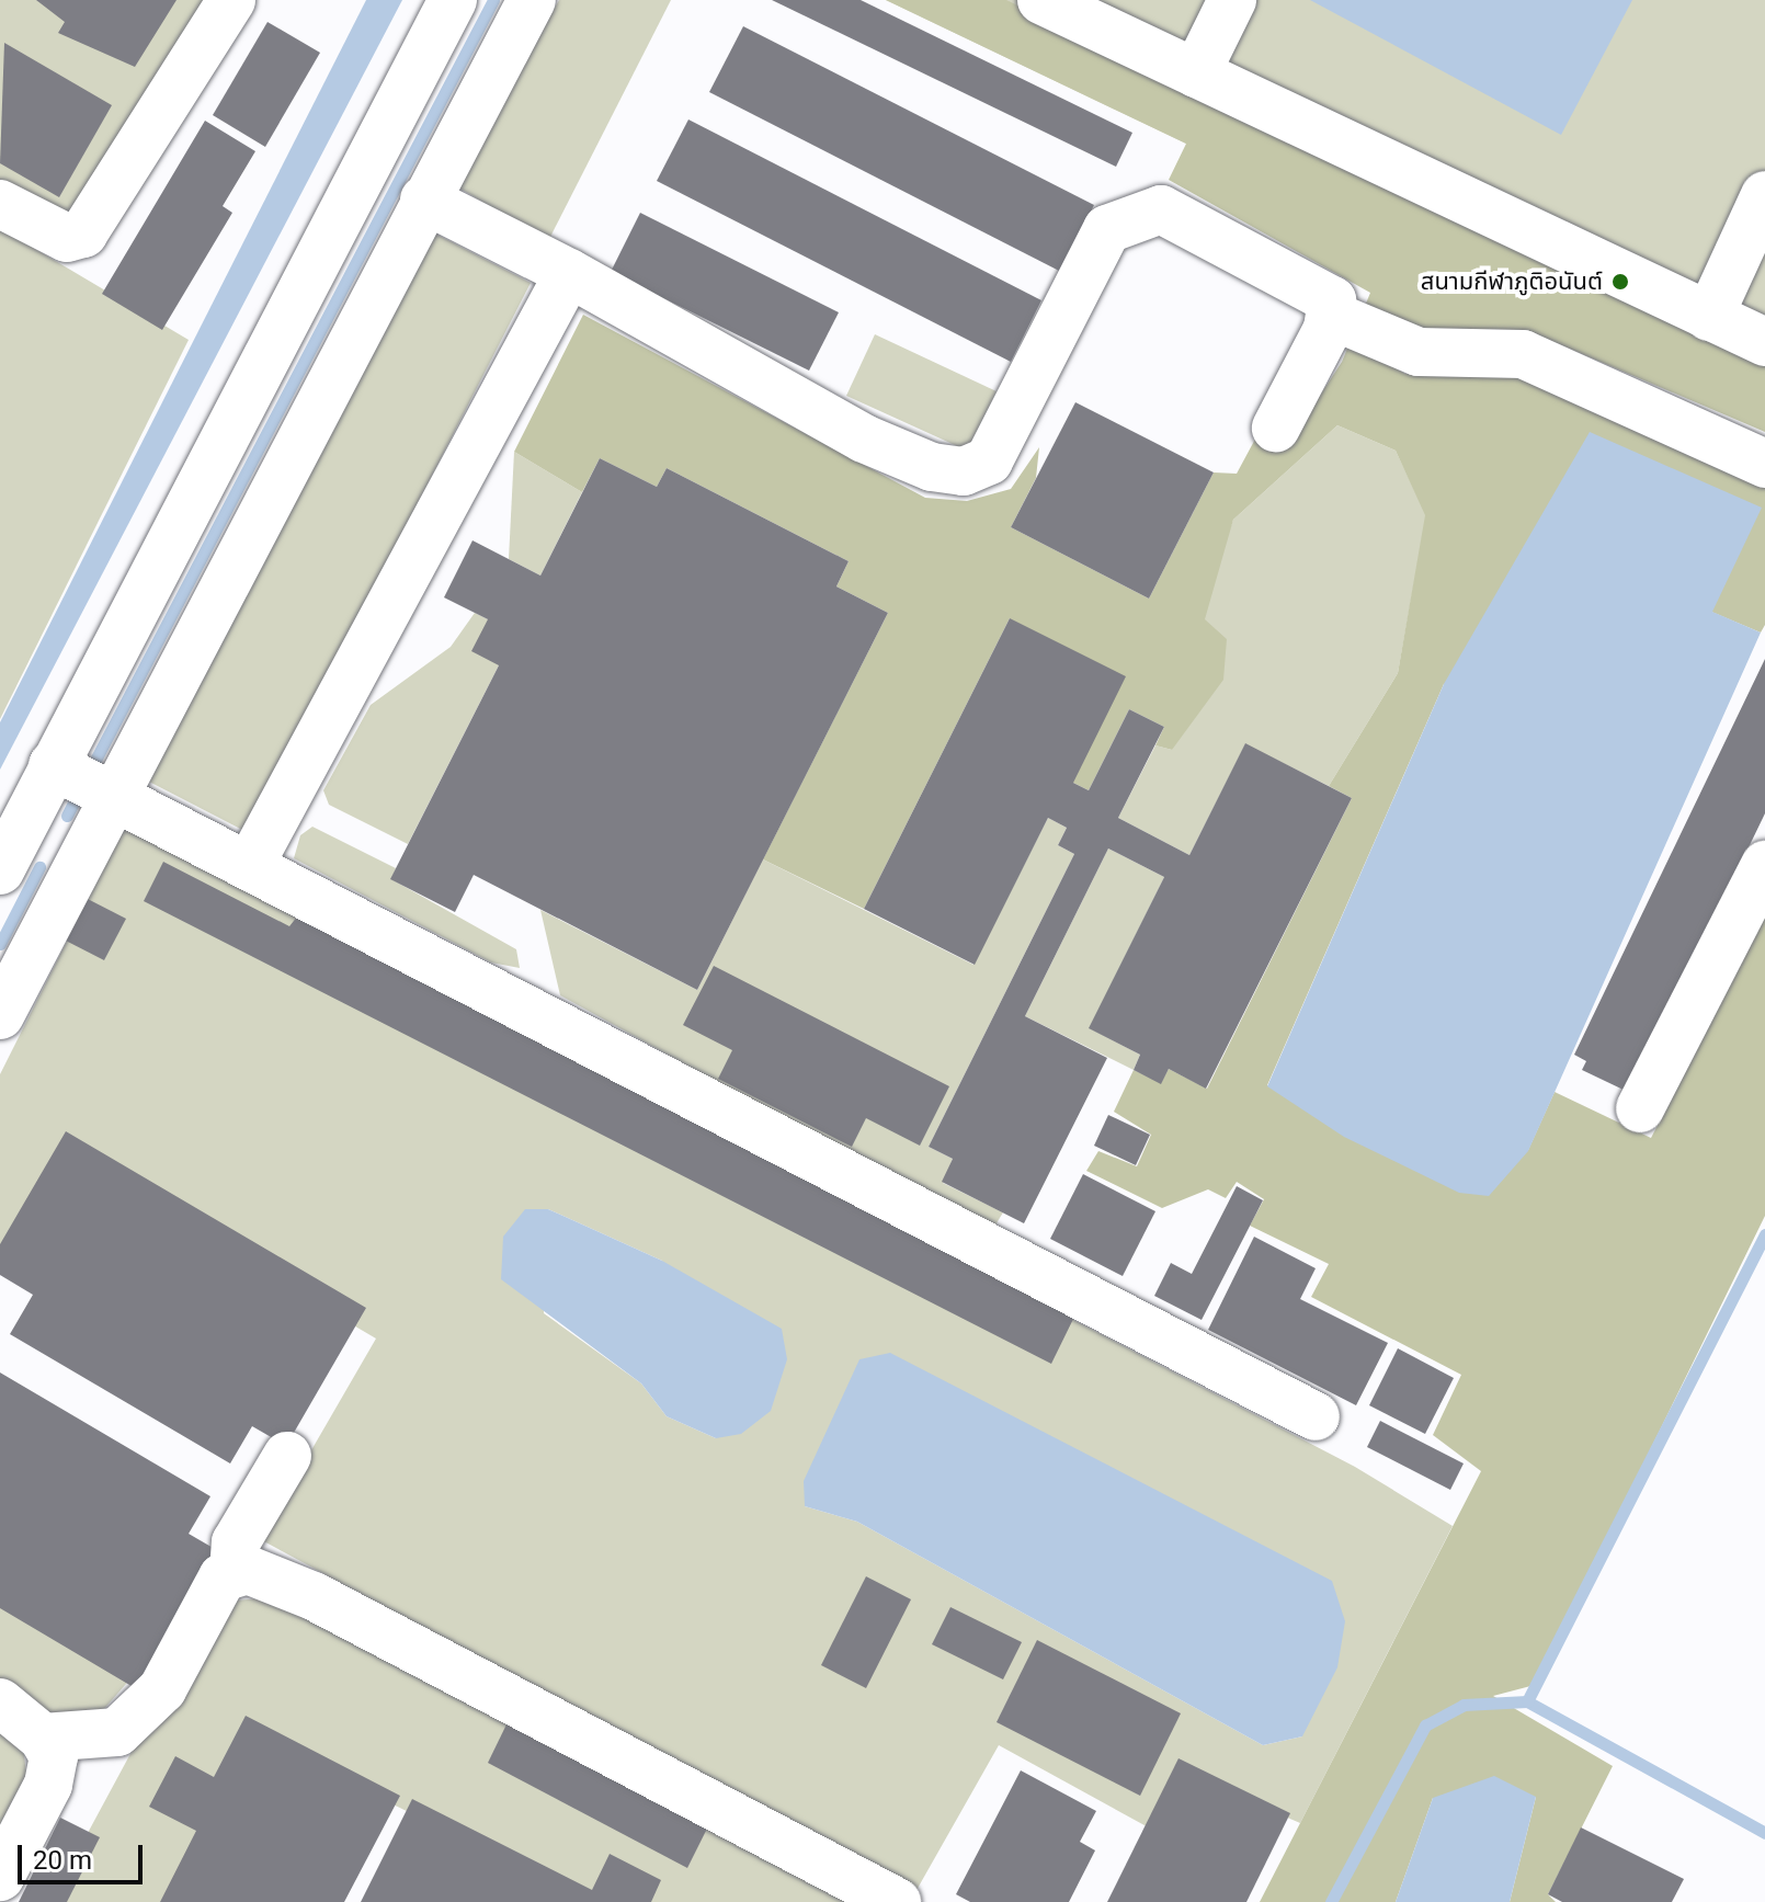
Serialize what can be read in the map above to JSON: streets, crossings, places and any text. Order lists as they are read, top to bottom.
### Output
{
  "places": ["สนามกีฬาภูติอนันต์"],
  "scale_bar": "20 m"
}
